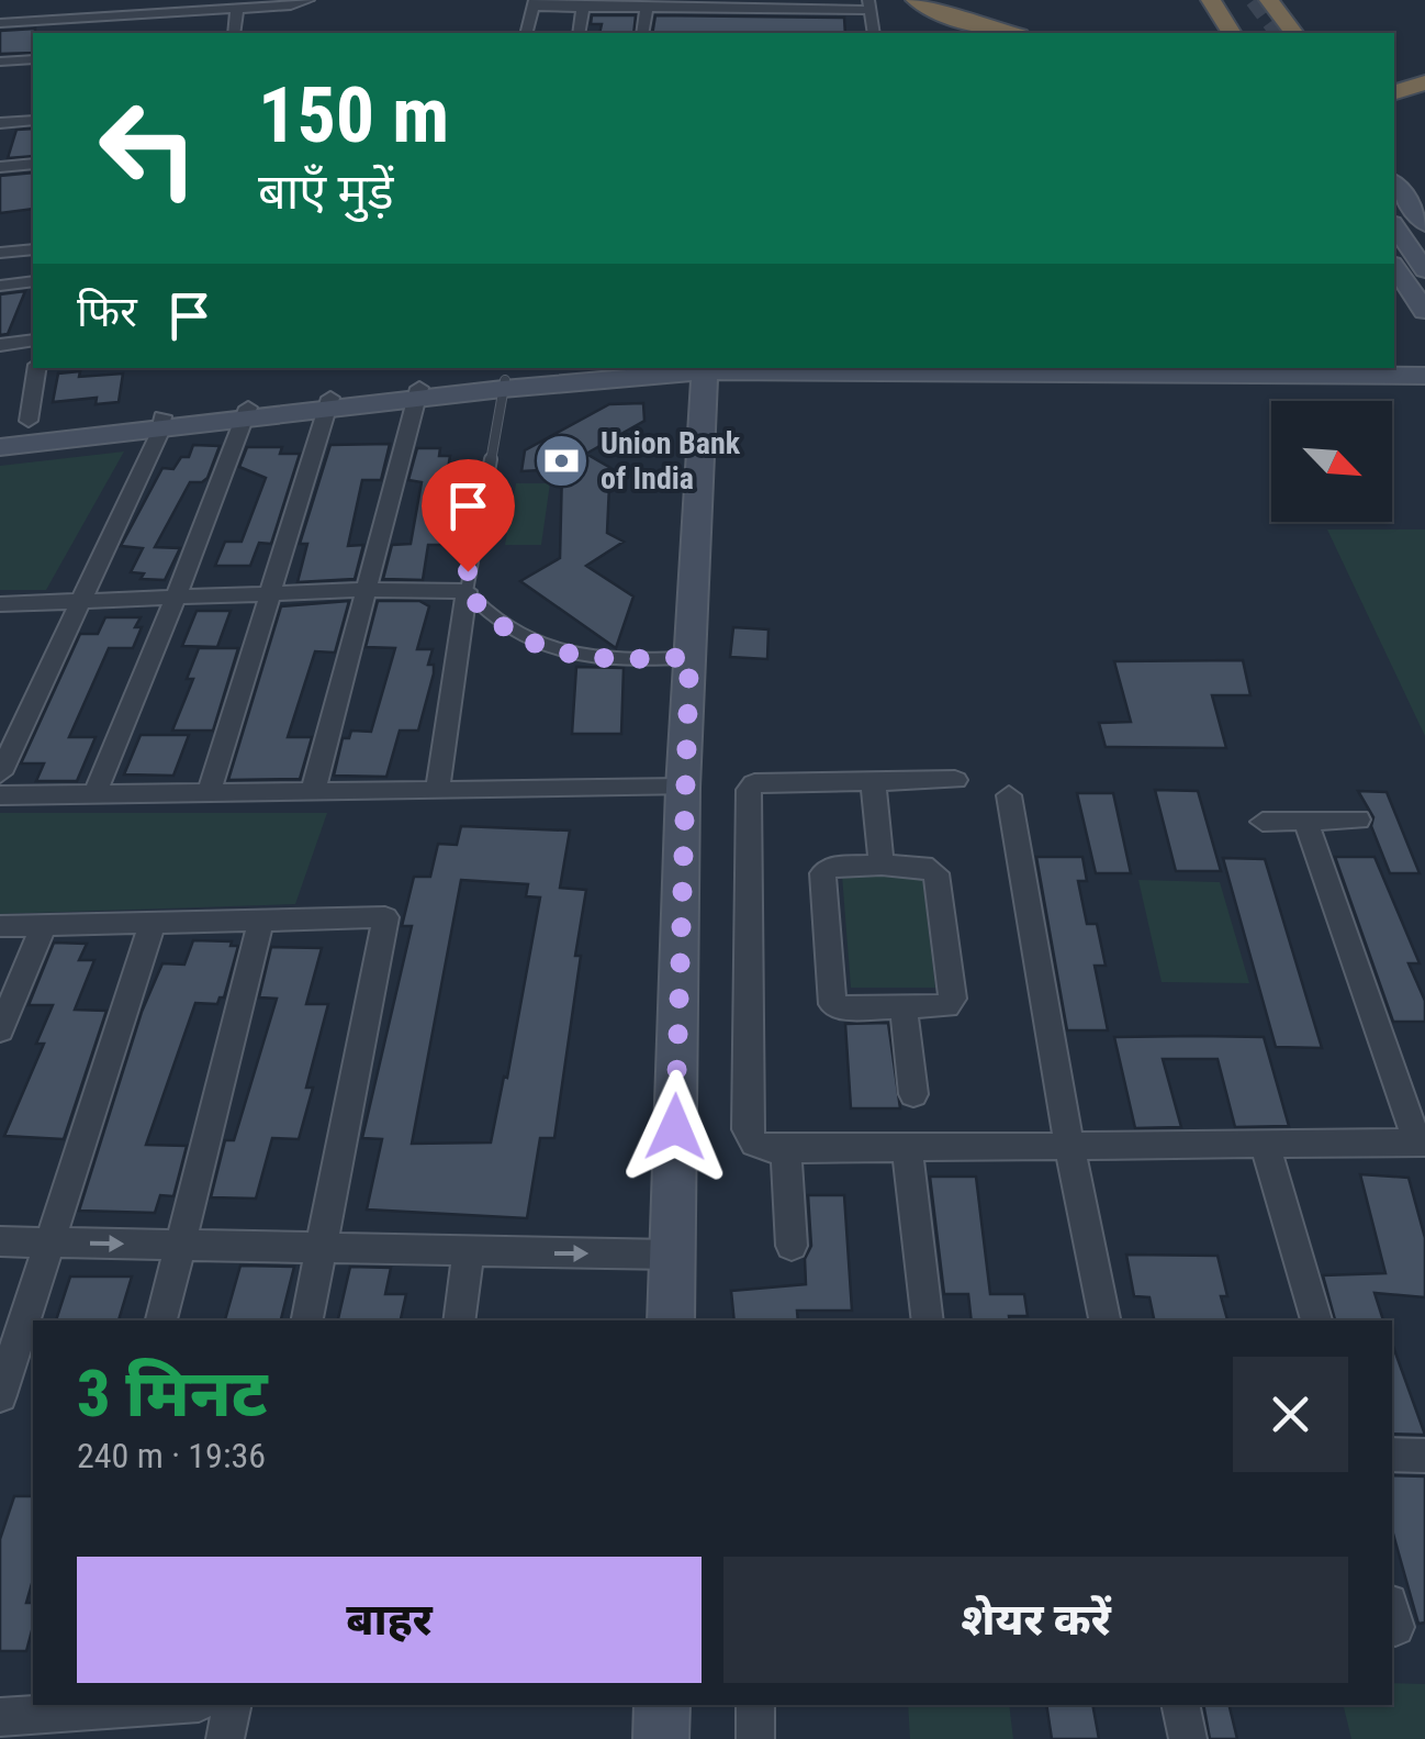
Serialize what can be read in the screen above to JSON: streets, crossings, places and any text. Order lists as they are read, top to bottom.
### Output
{
  "places": {
    "bank": ["Union Bank of India"]
  },
  "north": "bottom right",
  "page": {
    "turn": ["150 m", "बाएँ मुड़ें"],
    "then": "फिर",
    "heading": ["3 मिनट", "240 m · 19:36"],
    "buttons": ["बाहर", "शेयर करें"]
  }
}
